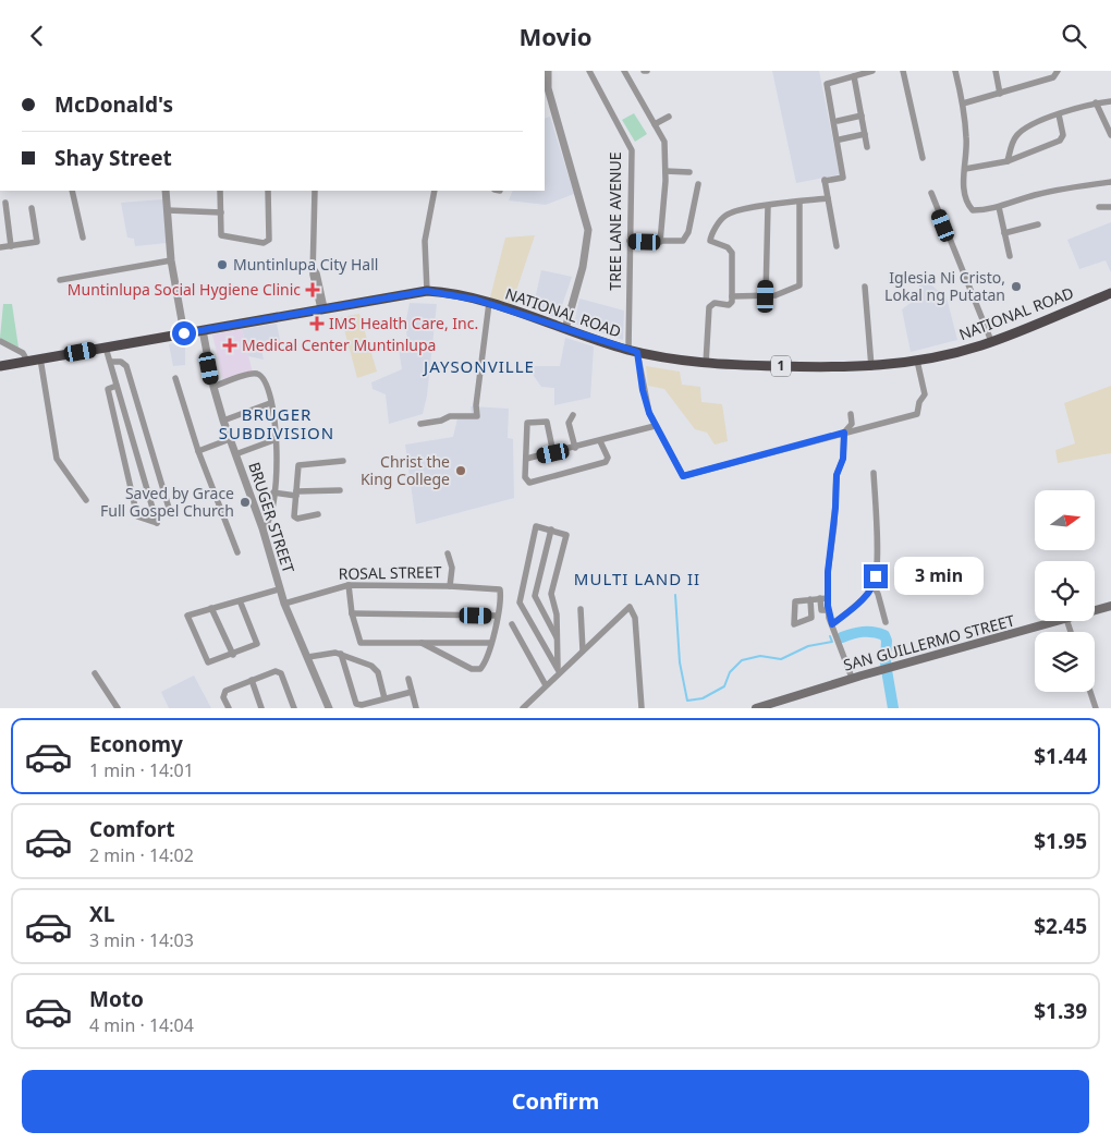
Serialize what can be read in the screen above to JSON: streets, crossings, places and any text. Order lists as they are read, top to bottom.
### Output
{
  "streets": {
    "highway": ["NATIONAL ROAD", "1"],
    "main road": ["SAN GUILLERMO STREET"],
    "street": ["TREE LANE AVENUE", "BRUGER STREET", "ROSAL STREET"]
  },
  "crossings": [
    ["TREE LANE AVENUE", "NATIONAL ROAD"],
    ["NATIONAL ROAD", "BRUGER STREET"],
    ["BRUGER STREET", "ROSAL STREET"]
  ],
  "districts": ["JAYSONVILLE", "BRUGER SUBDIVISION", "MULTI LAND II"],
  "places": {
    "other": [
      "Muntinlupa City Hall",
      "Iglesia Ni Cristo, Lokal ng Putatan",
      "Christ the King College",
      "Saved by Grace Full Gospel Church"
    ],
    "health": ["Muntinlupa Social Hygiene Clinic", "IMS Health Care, Inc.", "Medical Center Muntinlupa"]
  },
  "north": "right",
  "page": {
    "header": "Movio",
    "banner": ["McDonald's", "Shay Street"],
    "bubble": "3 min",
    "list": [
      {
        "name": "Economy",
        "note": "1 min · 14:01",
        "value": "$1.44"
      },
      {
        "name": "Comfort",
        "note": "2 min · 14:02",
        "value": "$1.95"
      },
      {
        "name": "XL",
        "note": "3 min · 14:03",
        "value": "$2.45"
      },
      {
        "name": "Moto",
        "note": "4 min · 14:04",
        "value": "$1.39"
      }
    ],
    "buttons": "Confirm"
  }
}
